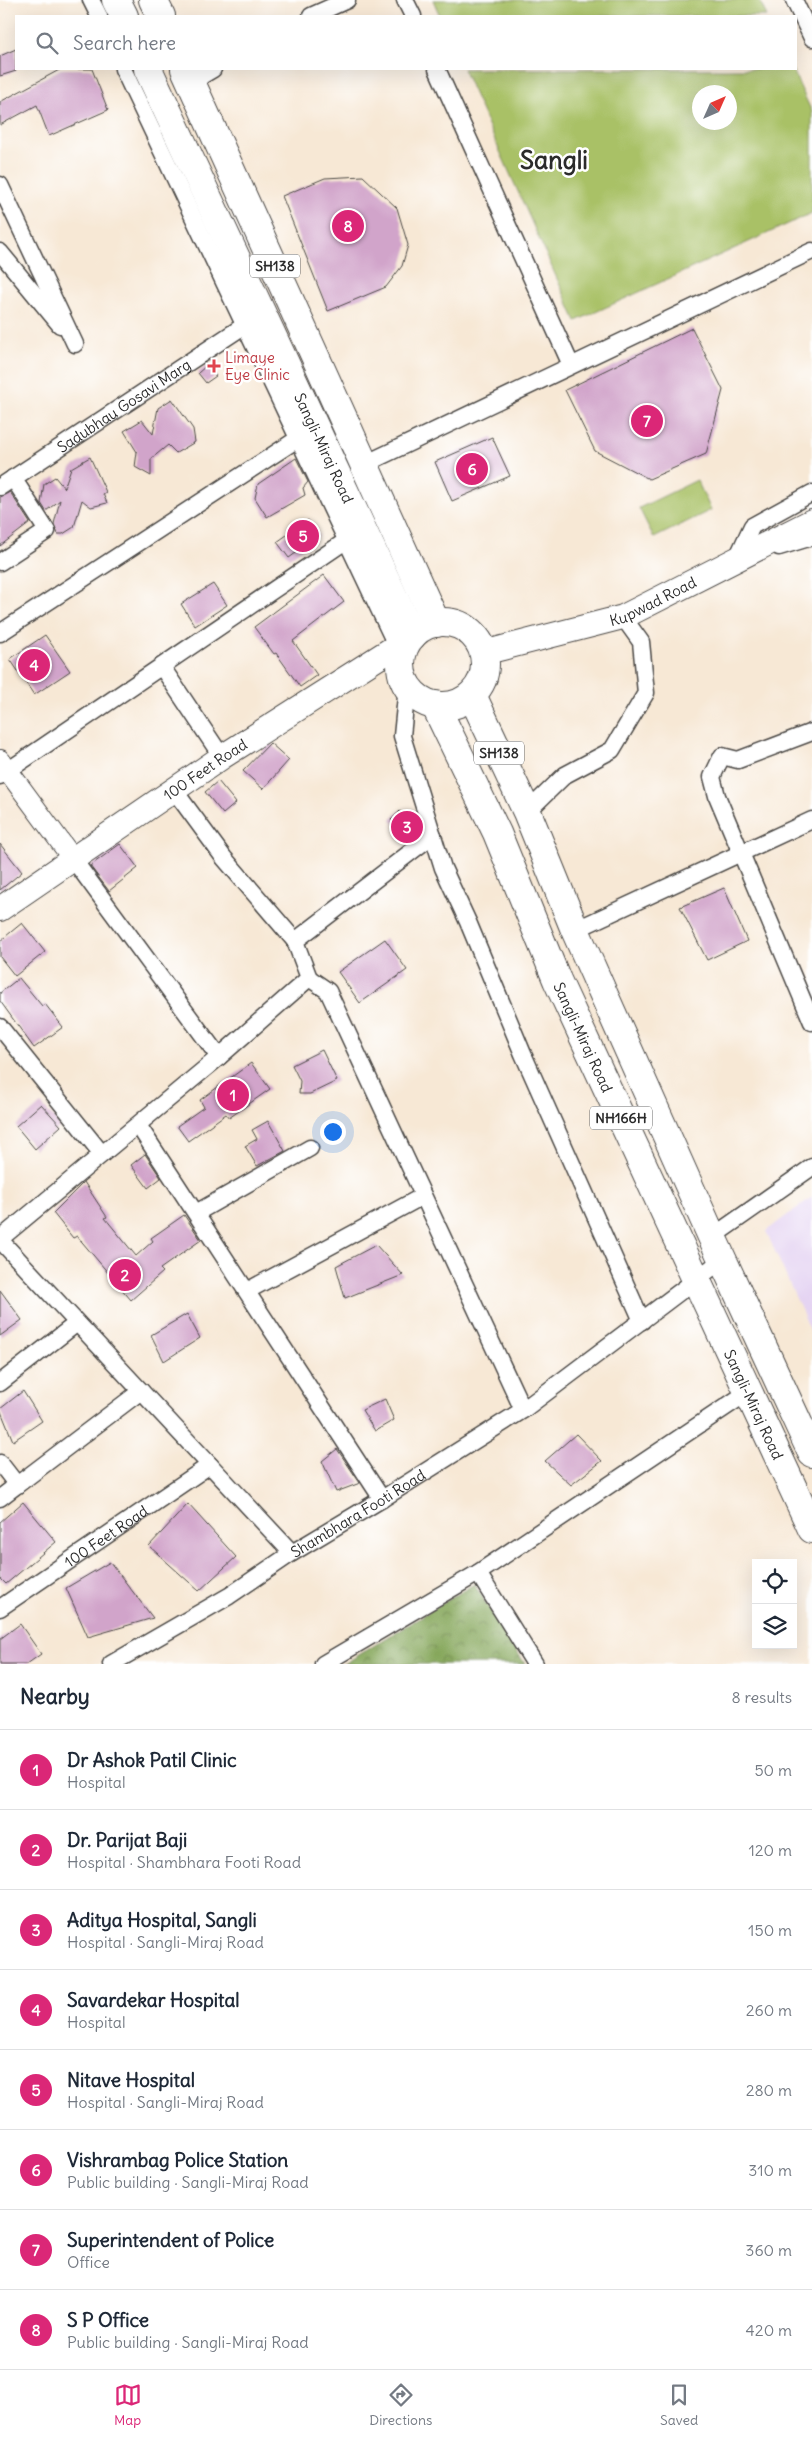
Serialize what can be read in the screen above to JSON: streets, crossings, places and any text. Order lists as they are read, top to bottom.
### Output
{
  "streets": {
    "highway": ["SH138", "Sangli-Miraj Road", "NH166H"],
    "main road": ["Kupwad Road", "100 Feet Road"],
    "street": ["Sadubhau Gosavi Marg", "Shambhara Footi Road"]
  },
  "crossings": [
    ["SH138", "Sangli-Miraj Road"],
    ["SH138", "Kupwad Road"],
    ["SH138", "100 Feet Road"],
    ["SH138", "Shambhara Footi Road"],
    ["Sangli-Miraj Road", "Kupwad Road"],
    ["Sangli-Miraj Road", "100 Feet Road"],
    ["Sangli-Miraj Road", "Shambhara Footi Road"],
    ["Kupwad Road", "100 Feet Road"],
    ["100 Feet Road", "Shambhara Footi Road"]
  ],
  "districts": ["Sangli"],
  "places": {
    "health": ["Limaye Eye Clinic"]
  },
  "north": "top right",
  "page": {
    "search": "Search here",
    "pins": [
      "8",
      "7",
      "6",
      "5",
      "4",
      "3",
      "1",
      "2"
    ],
    "heading": ["Nearby", "8 results"],
    "list": [
      {
        "mark": "1",
        "name": "Dr Ashok Patil Clinic",
        "note": "Hospital",
        "value": "50 m"
      },
      {
        "mark": "2",
        "name": "Dr. Parijat Baji",
        "note": "Hospital · Shambhara Footi Road",
        "value": "120 m"
      },
      {
        "mark": "3",
        "name": "Aditya Hospital, Sangli",
        "note": "Hospital · Sangli-Miraj Road",
        "value": "150 m"
      },
      {
        "mark": "4",
        "name": "Savardekar Hospital",
        "note": "Hospital",
        "value": "260 m"
      },
      {
        "mark": "5",
        "name": "Nitave Hospital",
        "note": "Hospital · Sangli-Miraj Road",
        "value": "280 m"
      },
      {
        "mark": "6",
        "name": "Vishrambag Police Station",
        "note": "Public building · Sangli-Miraj Road",
        "value": "310 m"
      },
      {
        "mark": "7",
        "name": "Superintendent of Police",
        "note": "Office",
        "value": "360 m"
      },
      {
        "mark": "8",
        "name": "S P Office",
        "note": "Public building · Sangli-Miraj Road",
        "value": "420 m"
      }
    ],
    "nav": ["Map", "Directions", "Saved"]
  }
}
